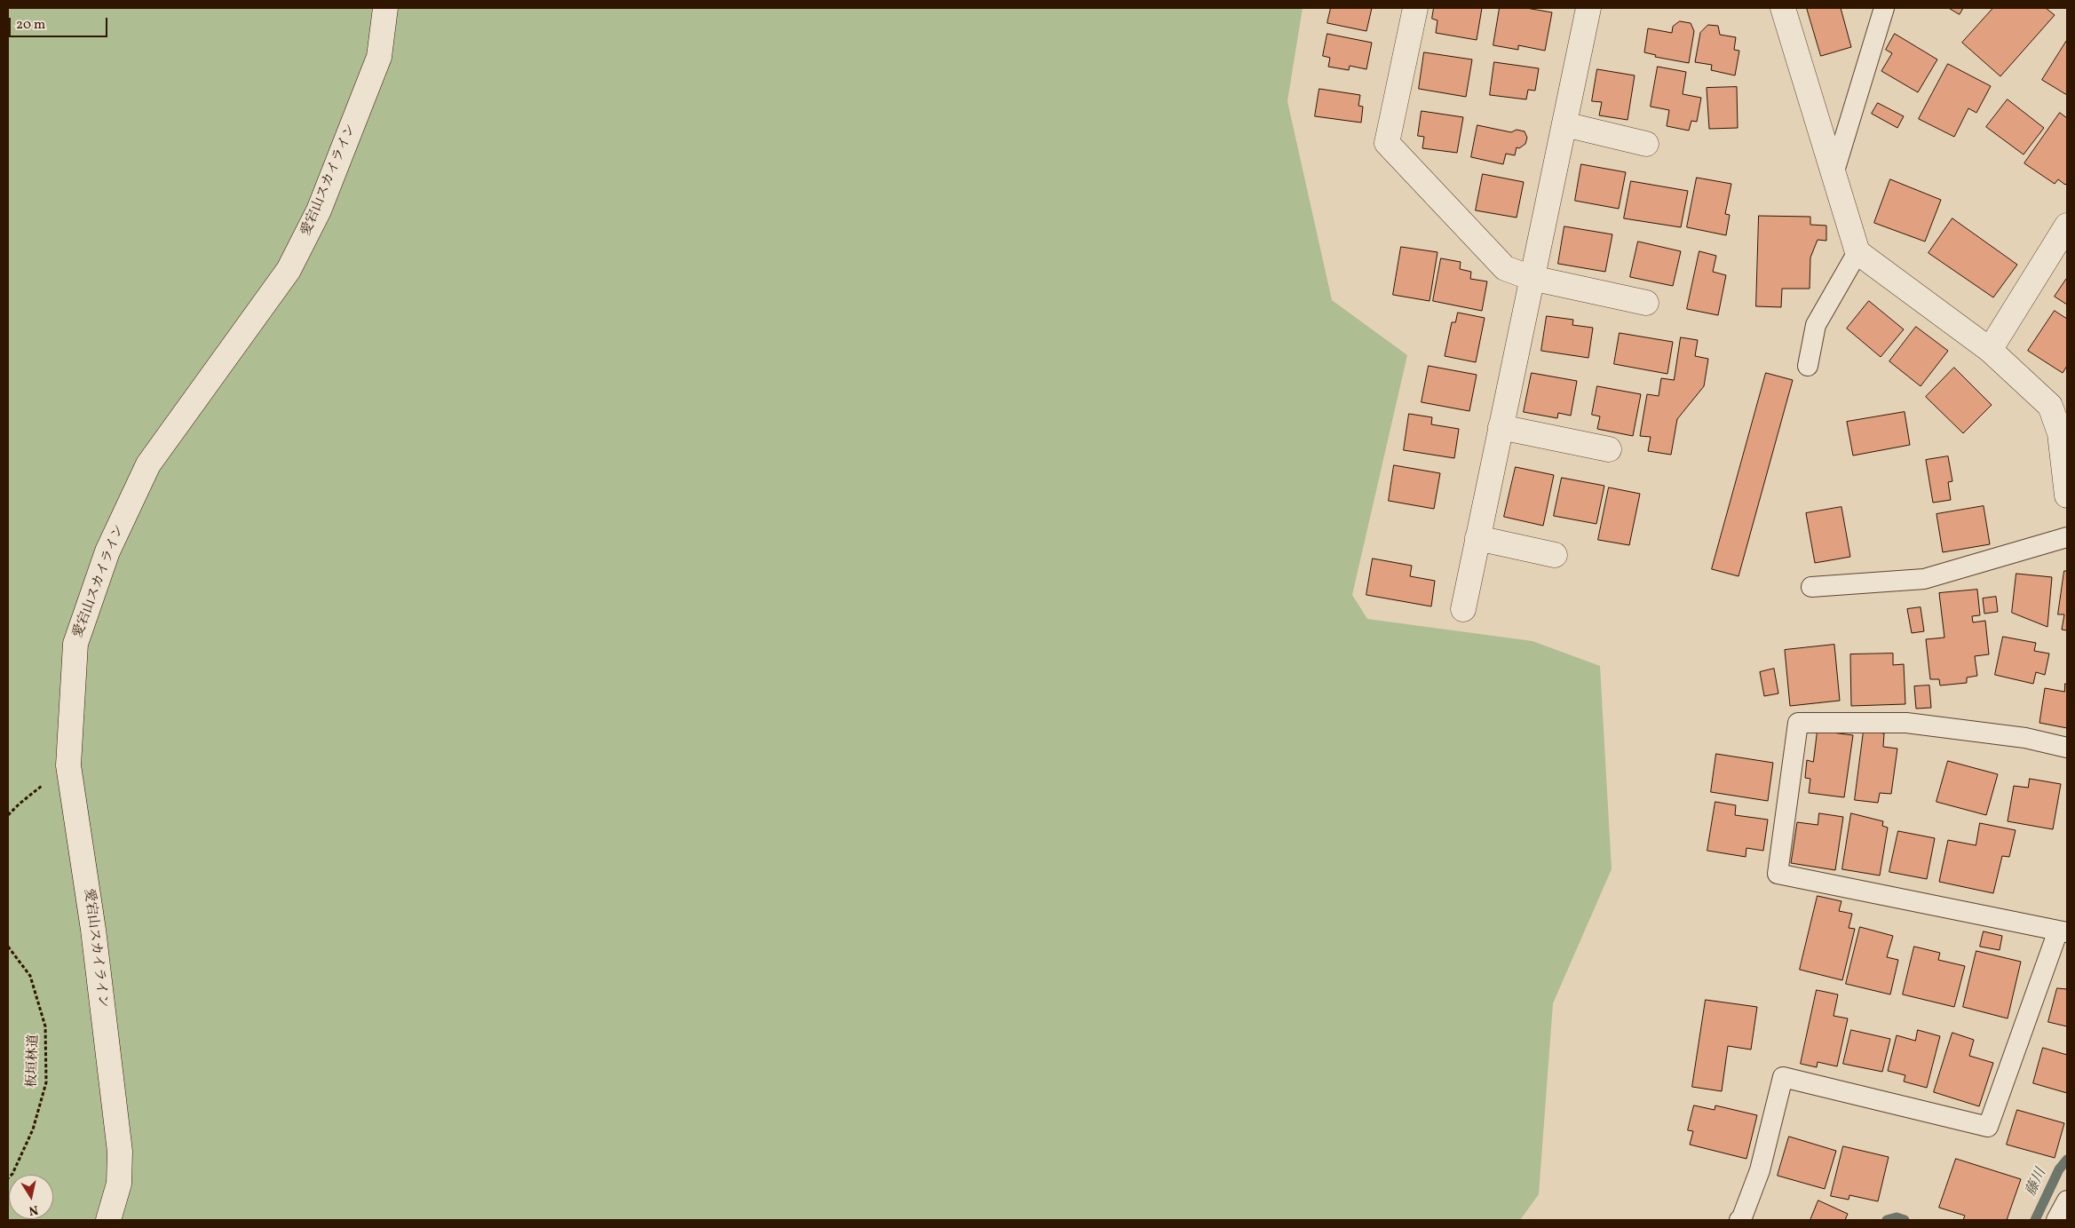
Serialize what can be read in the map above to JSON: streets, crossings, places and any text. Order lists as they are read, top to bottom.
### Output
{
  "streets": {
    "street": ["愛宕山スカイライン"],
    "path": ["板垣林道"]
  },
  "water": ["藤川"],
  "scale_bar": "20 m",
  "north": "bottom"
}
